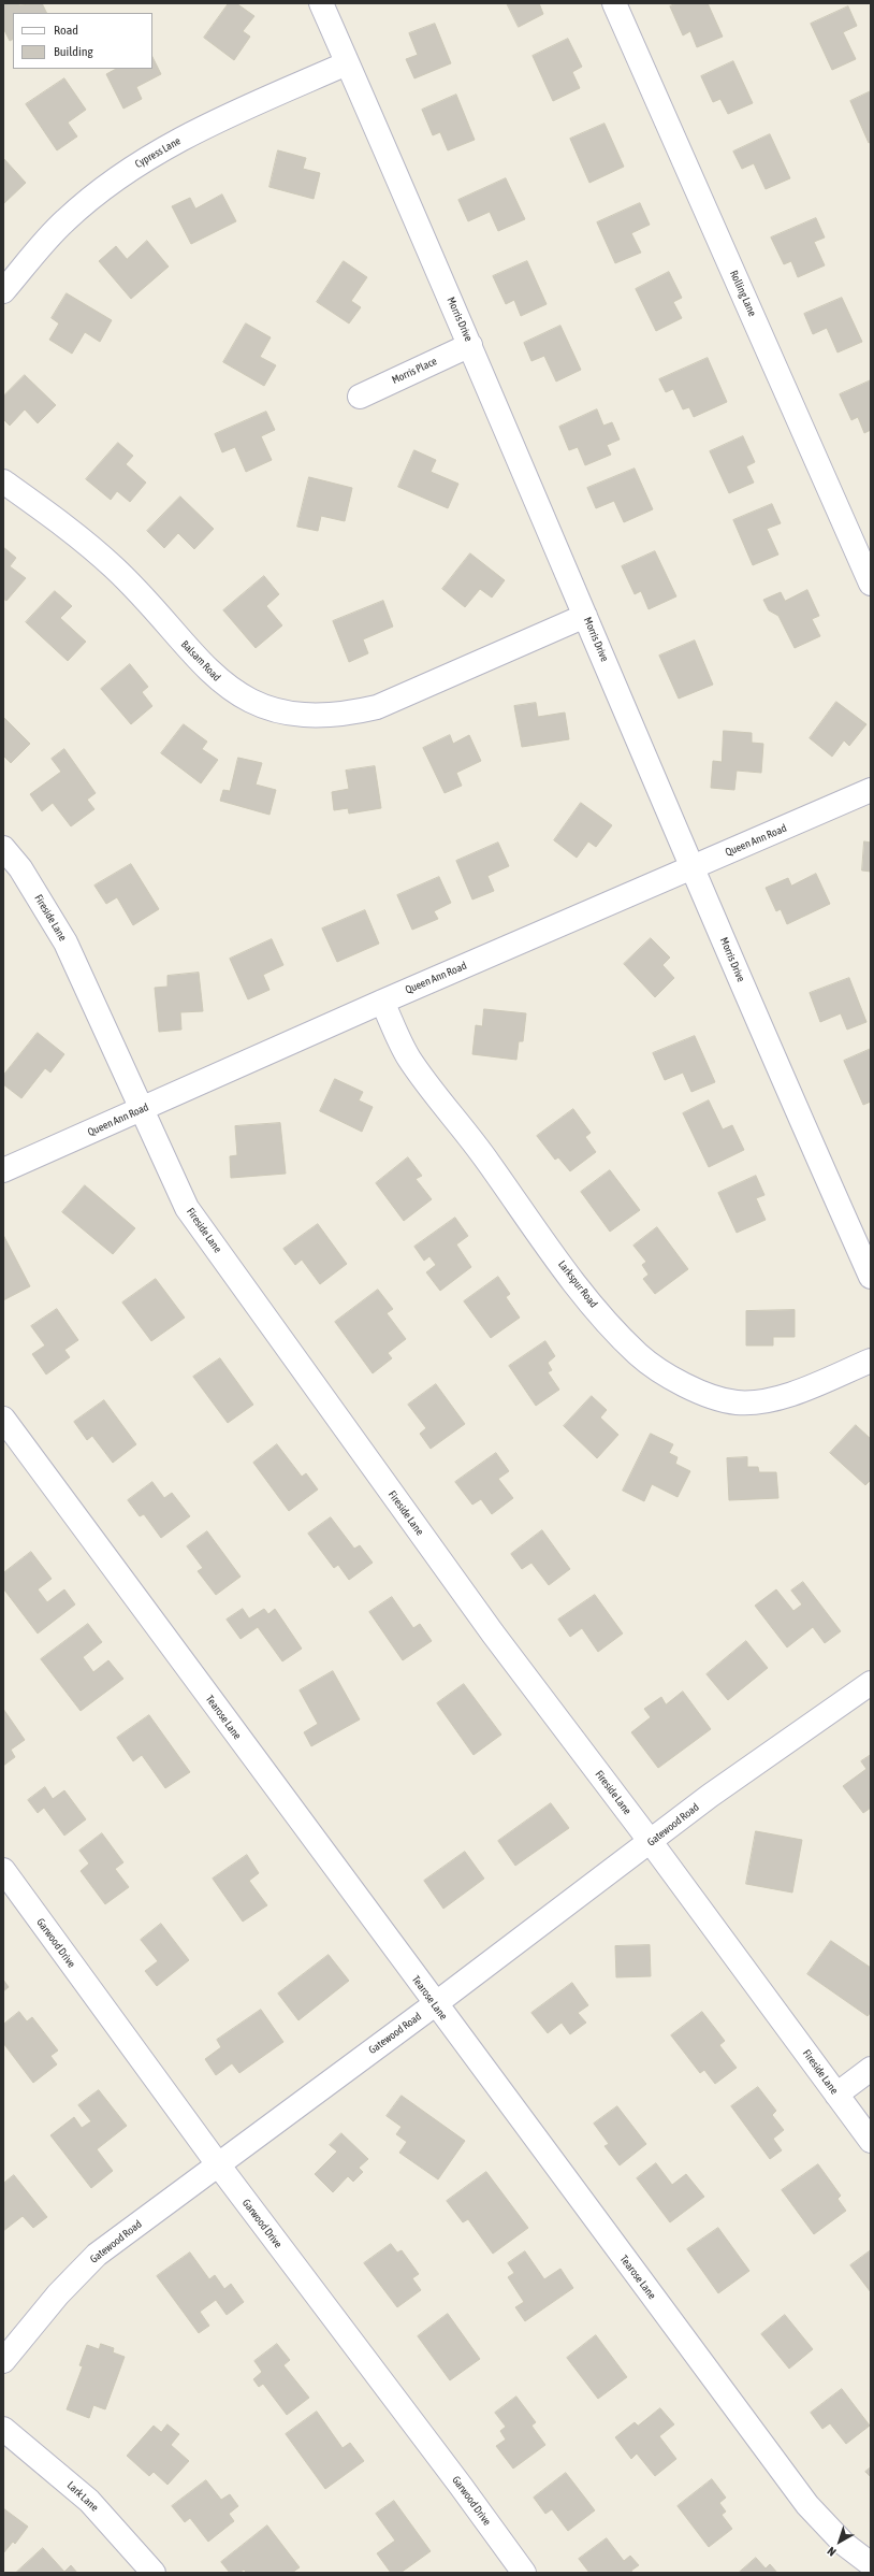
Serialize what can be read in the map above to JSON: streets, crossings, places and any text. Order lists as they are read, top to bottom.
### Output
{
  "streets": {
    "street": [
      "Cypress Lane",
      "Rolling Lane",
      "Morris Drive",
      "Morris Place",
      "Balsam Road",
      "Queen Ann Road",
      "Fireside Lane",
      "Larkspur Road",
      "Tearose Lane",
      "Gatewood Road",
      "Garwood Drive",
      "Lark Lane"
    ]
  },
  "crossings": [
    ["Cypress Lane", "Morris Drive"],
    ["Morris Drive", "Morris Place"],
    ["Morris Drive", "Balsam Road"],
    ["Morris Drive", "Queen Ann Road"],
    ["Queen Ann Road", "Fireside Lane"],
    ["Queen Ann Road", "Larkspur Road"],
    ["Fireside Lane", "Gatewood Road"],
    ["Tearose Lane", "Gatewood Road"],
    ["Gatewood Road", "Garwood Drive"]
  ],
  "legend": ["Road", "Building"],
  "north": "bottom left"
}
